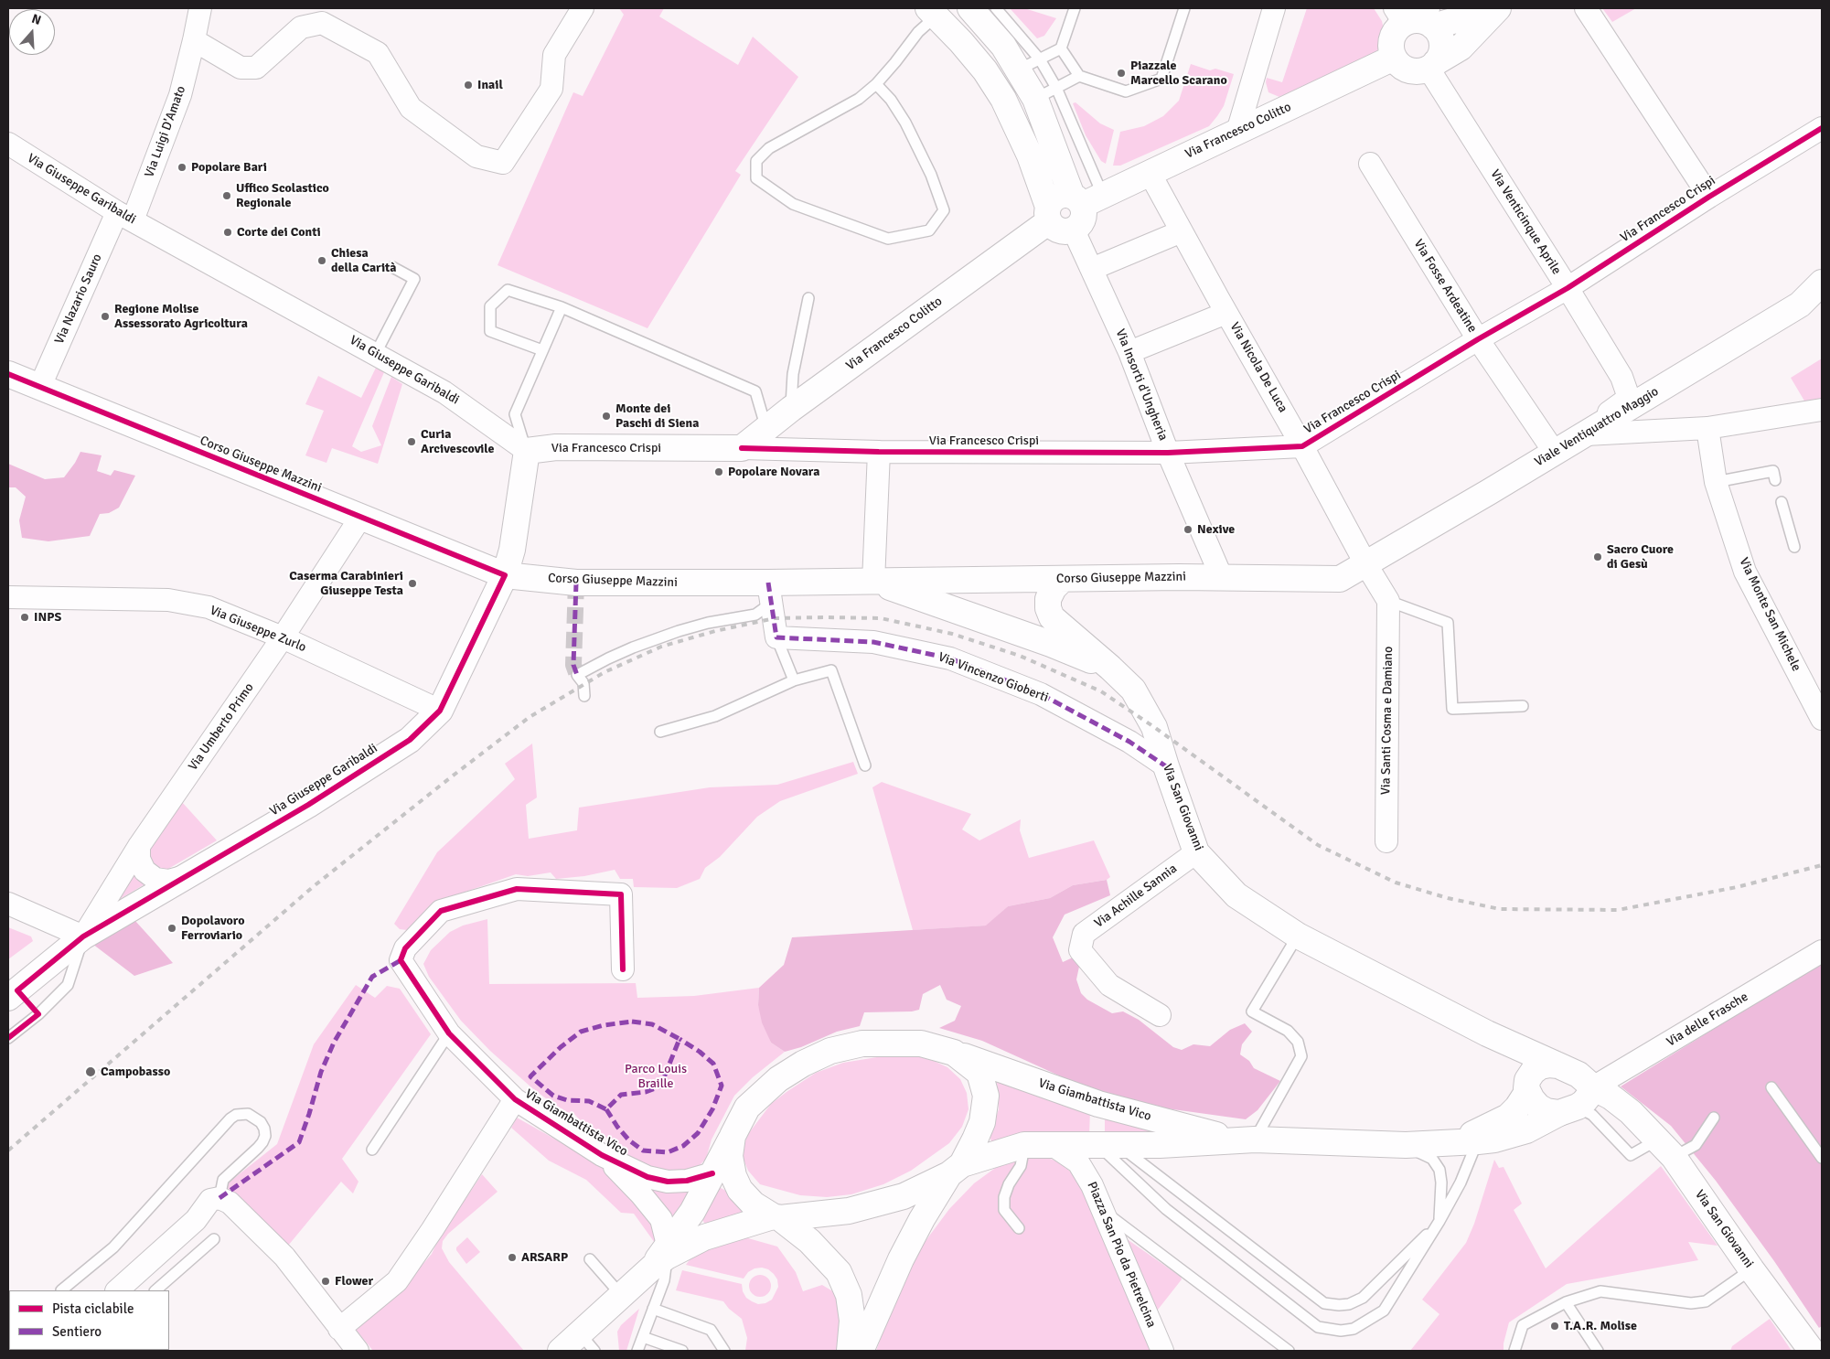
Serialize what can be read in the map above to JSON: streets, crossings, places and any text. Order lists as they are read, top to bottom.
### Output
{
  "streets": {
    "main road": [
      "Via Francesco Colitto",
      "Via Giuseppe Garibaldi",
      "Via Francesco Crispi",
      "Viale Ventiquattro Maggio",
      "Corso Giuseppe Mazzini",
      "Via San Giovanni",
      "Via Giambattista Vico"
    ],
    "street": [
      "Via Luigi D'Amato",
      "Via Venticinque Aprile",
      "Via Fosse Ardeatine",
      "Via Nazario Sauro",
      "Via Nicola De Luca",
      "Via Insorti d'Ungheria",
      "Via Monte San Michele",
      "Via Giuseppe Zurlo",
      "Via Vincenzo Gioberti",
      "Via Santi Cosma e Damiano",
      "Via Umberto Primo",
      "Via Achille Sannia",
      "Via delle Frasche",
      "Piazza San Pio da Pietrelcina"
    ]
  },
  "crossings": [
    ["Via Francesco Colitto", "Via Francesco Crispi"],
    ["Via Francesco Colitto", "Via Venticinque Aprile"],
    ["Via Francesco Colitto", "Via Nicola De Luca"],
    ["Via Francesco Colitto", "Via Insorti d'Ungheria"],
    ["Via Luigi D'Amato", "Via Giuseppe Garibaldi"],
    ["Via Luigi D'Amato", "Via Nazario Sauro"],
    ["Via Giuseppe Garibaldi", "Via Francesco Crispi"],
    ["Via Giuseppe Garibaldi", "Via Nazario Sauro"],
    ["Via Giuseppe Garibaldi", "Corso Giuseppe Mazzini"],
    ["Via Giuseppe Garibaldi", "Via Giuseppe Zurlo"],
    ["Via Giuseppe Garibaldi", "Via Umberto Primo"],
    ["Via Francesco Crispi", "Via Venticinque Aprile"],
    ["Via Francesco Crispi", "Via Fosse Ardeatine"],
    ["Via Francesco Crispi", "Via Nicola De Luca"],
    ["Via Francesco Crispi", "Via Insorti d'Ungheria"],
    ["Via Venticinque Aprile", "Viale Ventiquattro Maggio"],
    ["Via Fosse Ardeatine", "Viale Ventiquattro Maggio"],
    ["Via Nazario Sauro", "Corso Giuseppe Mazzini"],
    ["Via Nicola De Luca", "Viale Ventiquattro Maggio"],
    ["Via Nicola De Luca", "Corso Giuseppe Mazzini"],
    ["Via Nicola De Luca", "Via Santi Cosma e Damiano"],
    ["Via Insorti d'Ungheria", "Corso Giuseppe Mazzini"],
    ["Viale Ventiquattro Maggio", "Corso Giuseppe Mazzini"],
    ["Corso Giuseppe Mazzini", "Via Umberto Primo"],
    ["Corso Giuseppe Mazzini", "Via San Giovanni"],
    ["Via Giuseppe Zurlo", "Via Umberto Primo"],
    ["Via Vincenzo Gioberti", "Via San Giovanni"],
    ["Via San Giovanni", "Via Achille Sannia"],
    ["Via San Giovanni", "Via delle Frasche"],
    ["Via San Giovanni", "Via Giambattista Vico"],
    ["Via delle Frasche", "Via Giambattista Vico"],
    ["Via Giambattista Vico", "Piazza San Pio da Pietrelcina"]
  ],
  "parks": ["Parco Louis Braille"],
  "places": [
    "Piazzale Marcello Scarano",
    "Inail",
    "Popolare Bari",
    "Uffico Scolastico Regionale",
    "Corte dei Conti",
    "Chiesa della Carità",
    "Regione Molise Assessorato Agricoltura",
    "Monte dei Paschi di Siena",
    "Curia Arcivescovile",
    "Popolare Novara",
    "Nexive",
    "Sacro Cuore di Gesù",
    "Caserma Carabinieri Giuseppe Testa",
    "INPS",
    "Dopolavoro Ferroviario",
    "Campobasso",
    "ARSARP",
    "Flower",
    "T.A.R. Molise"
  ],
  "legend": ["Pista ciclabile", "Sentiero"],
  "north": "top"
}
